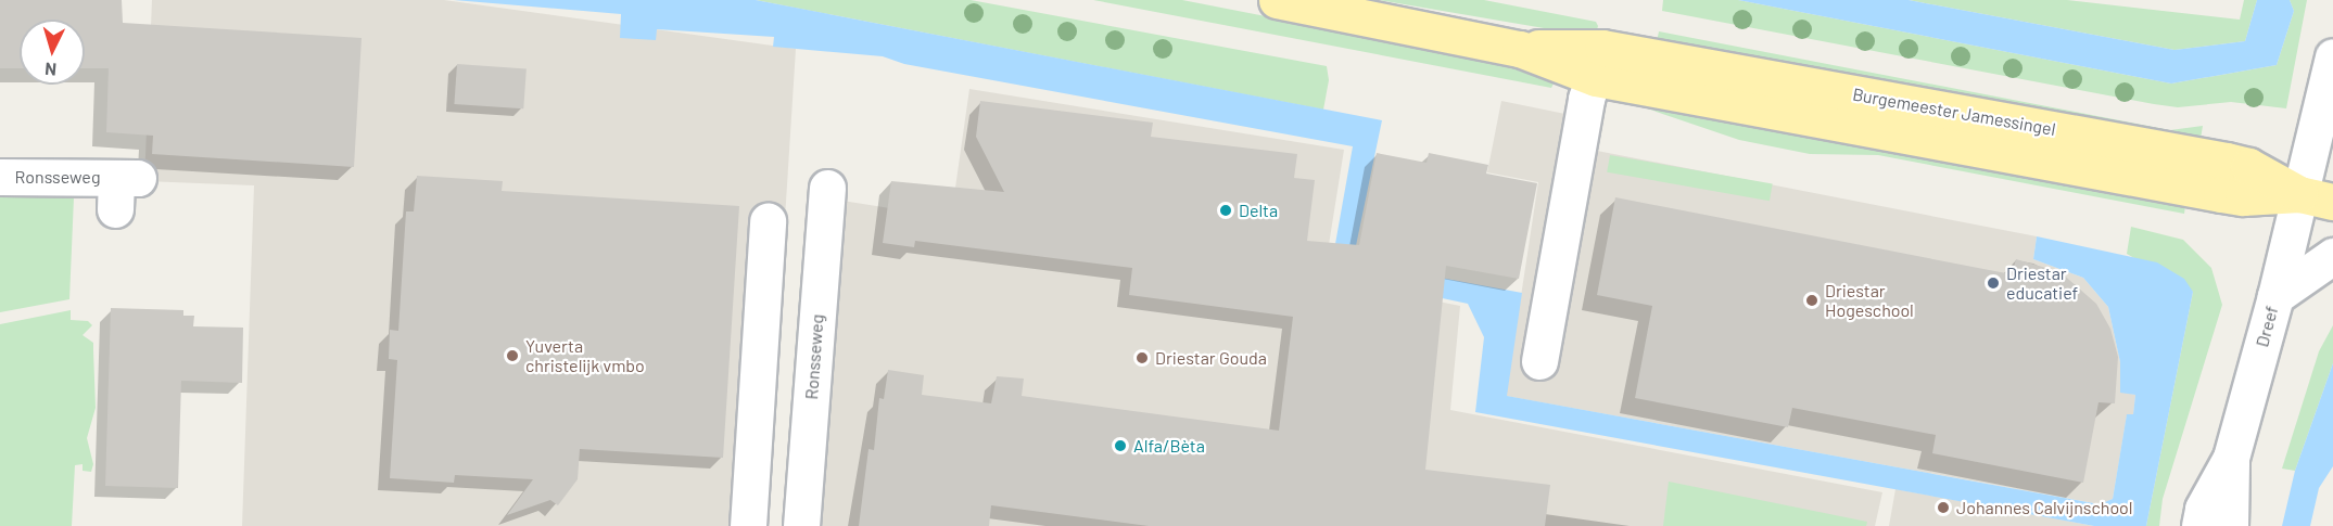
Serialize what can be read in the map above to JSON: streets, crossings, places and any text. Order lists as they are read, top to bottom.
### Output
{
  "streets": {
    "main road": ["Burgemeester Jamessingel"],
    "street": ["Ronsseweg", "Dreef"]
  },
  "crossings": [
    ["Burgemeester Jamessingel", "Dreef"]
  ],
  "places": [
    "Delta",
    "Driestar educatief",
    "Driestar Hogeschool",
    "Yuverta christelijk vmbo",
    "Driestar Gouda",
    "Alfa/Bèta",
    "Johannes Calvijnschool"
  ],
  "north": "bottom"
}
